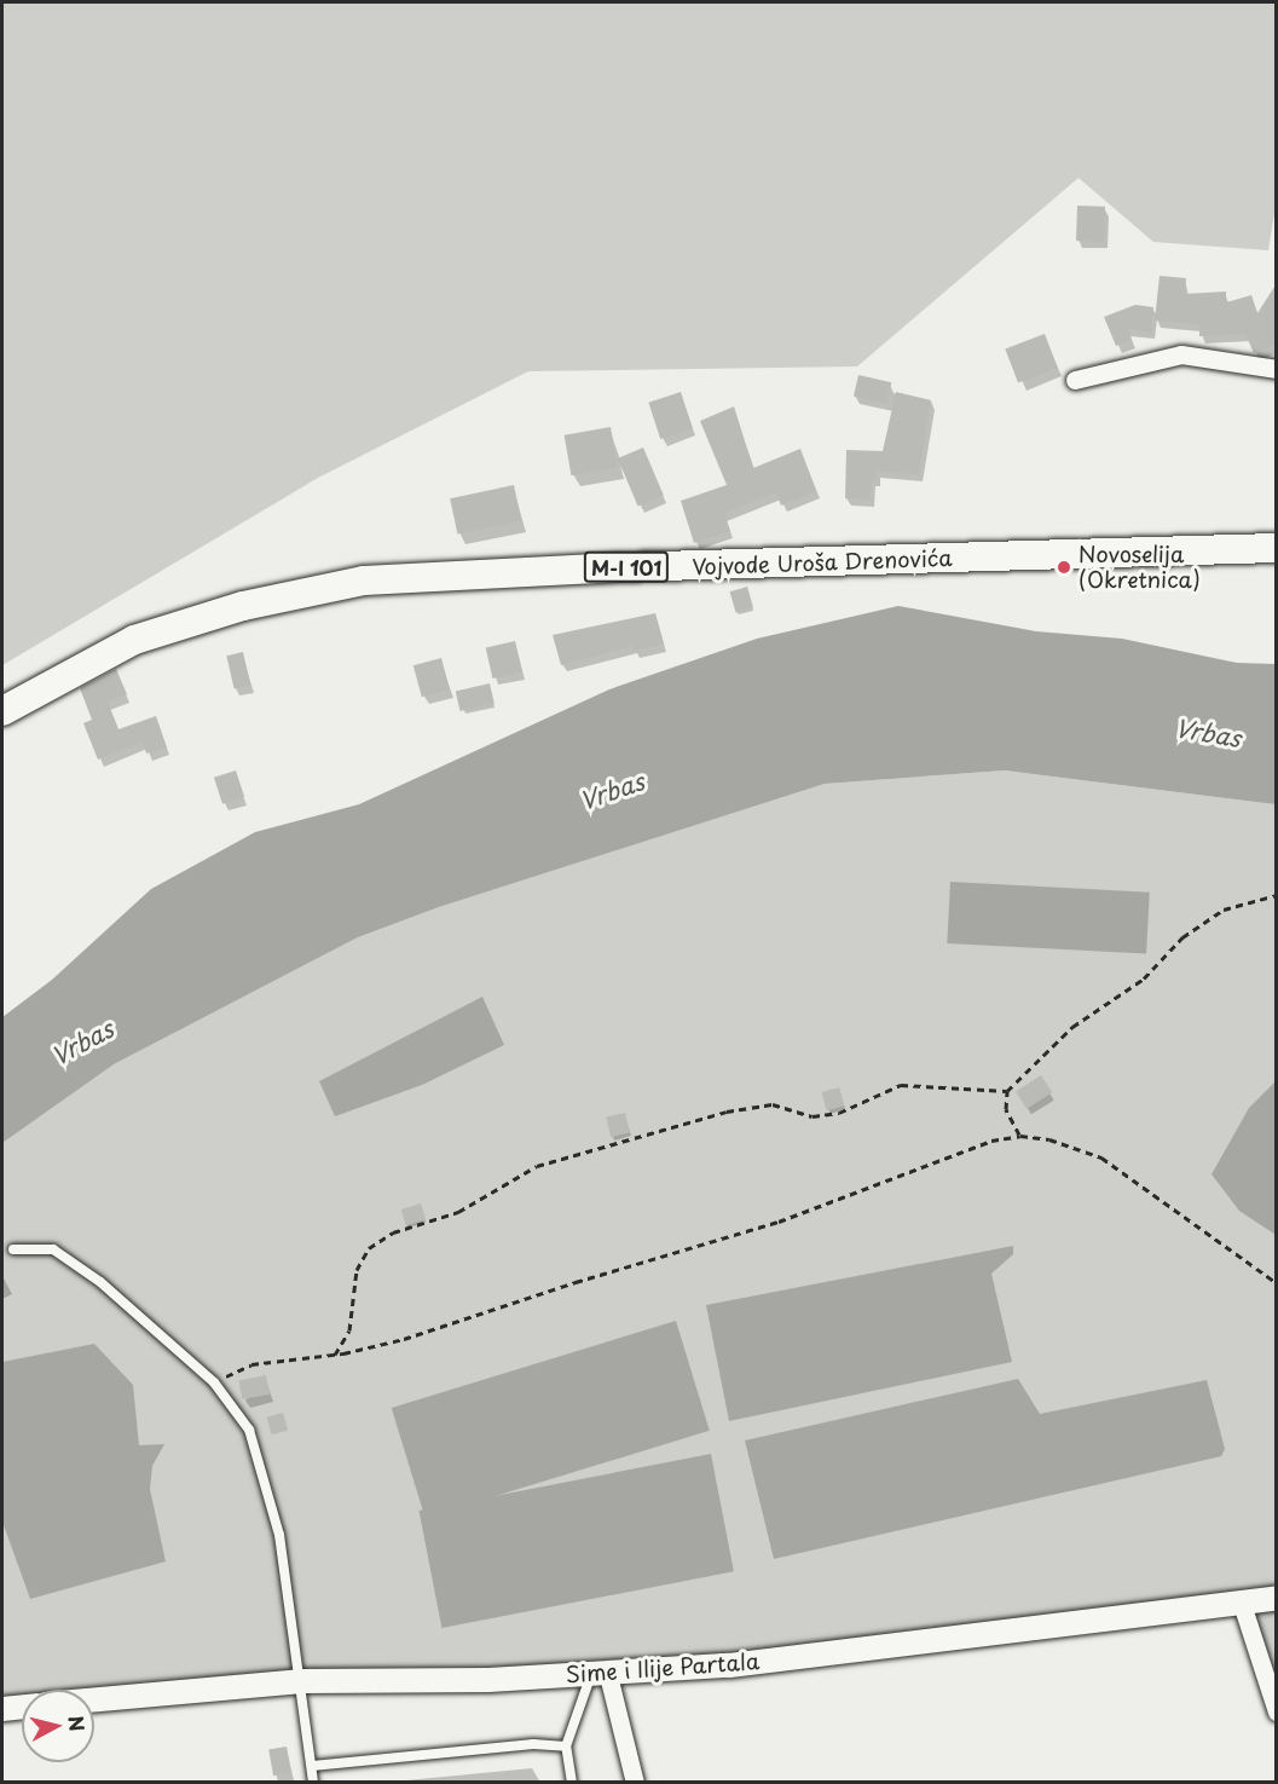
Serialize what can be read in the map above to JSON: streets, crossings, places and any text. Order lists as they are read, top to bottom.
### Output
{
  "streets": {
    "main road": ["Vojvode Uroša Drenovića", "M-I 101"],
    "street": ["Sime i Ilije Partala"]
  },
  "water": ["Vrbas"],
  "places": ["Novoselija (Okretnica)"],
  "north": "right"
}
